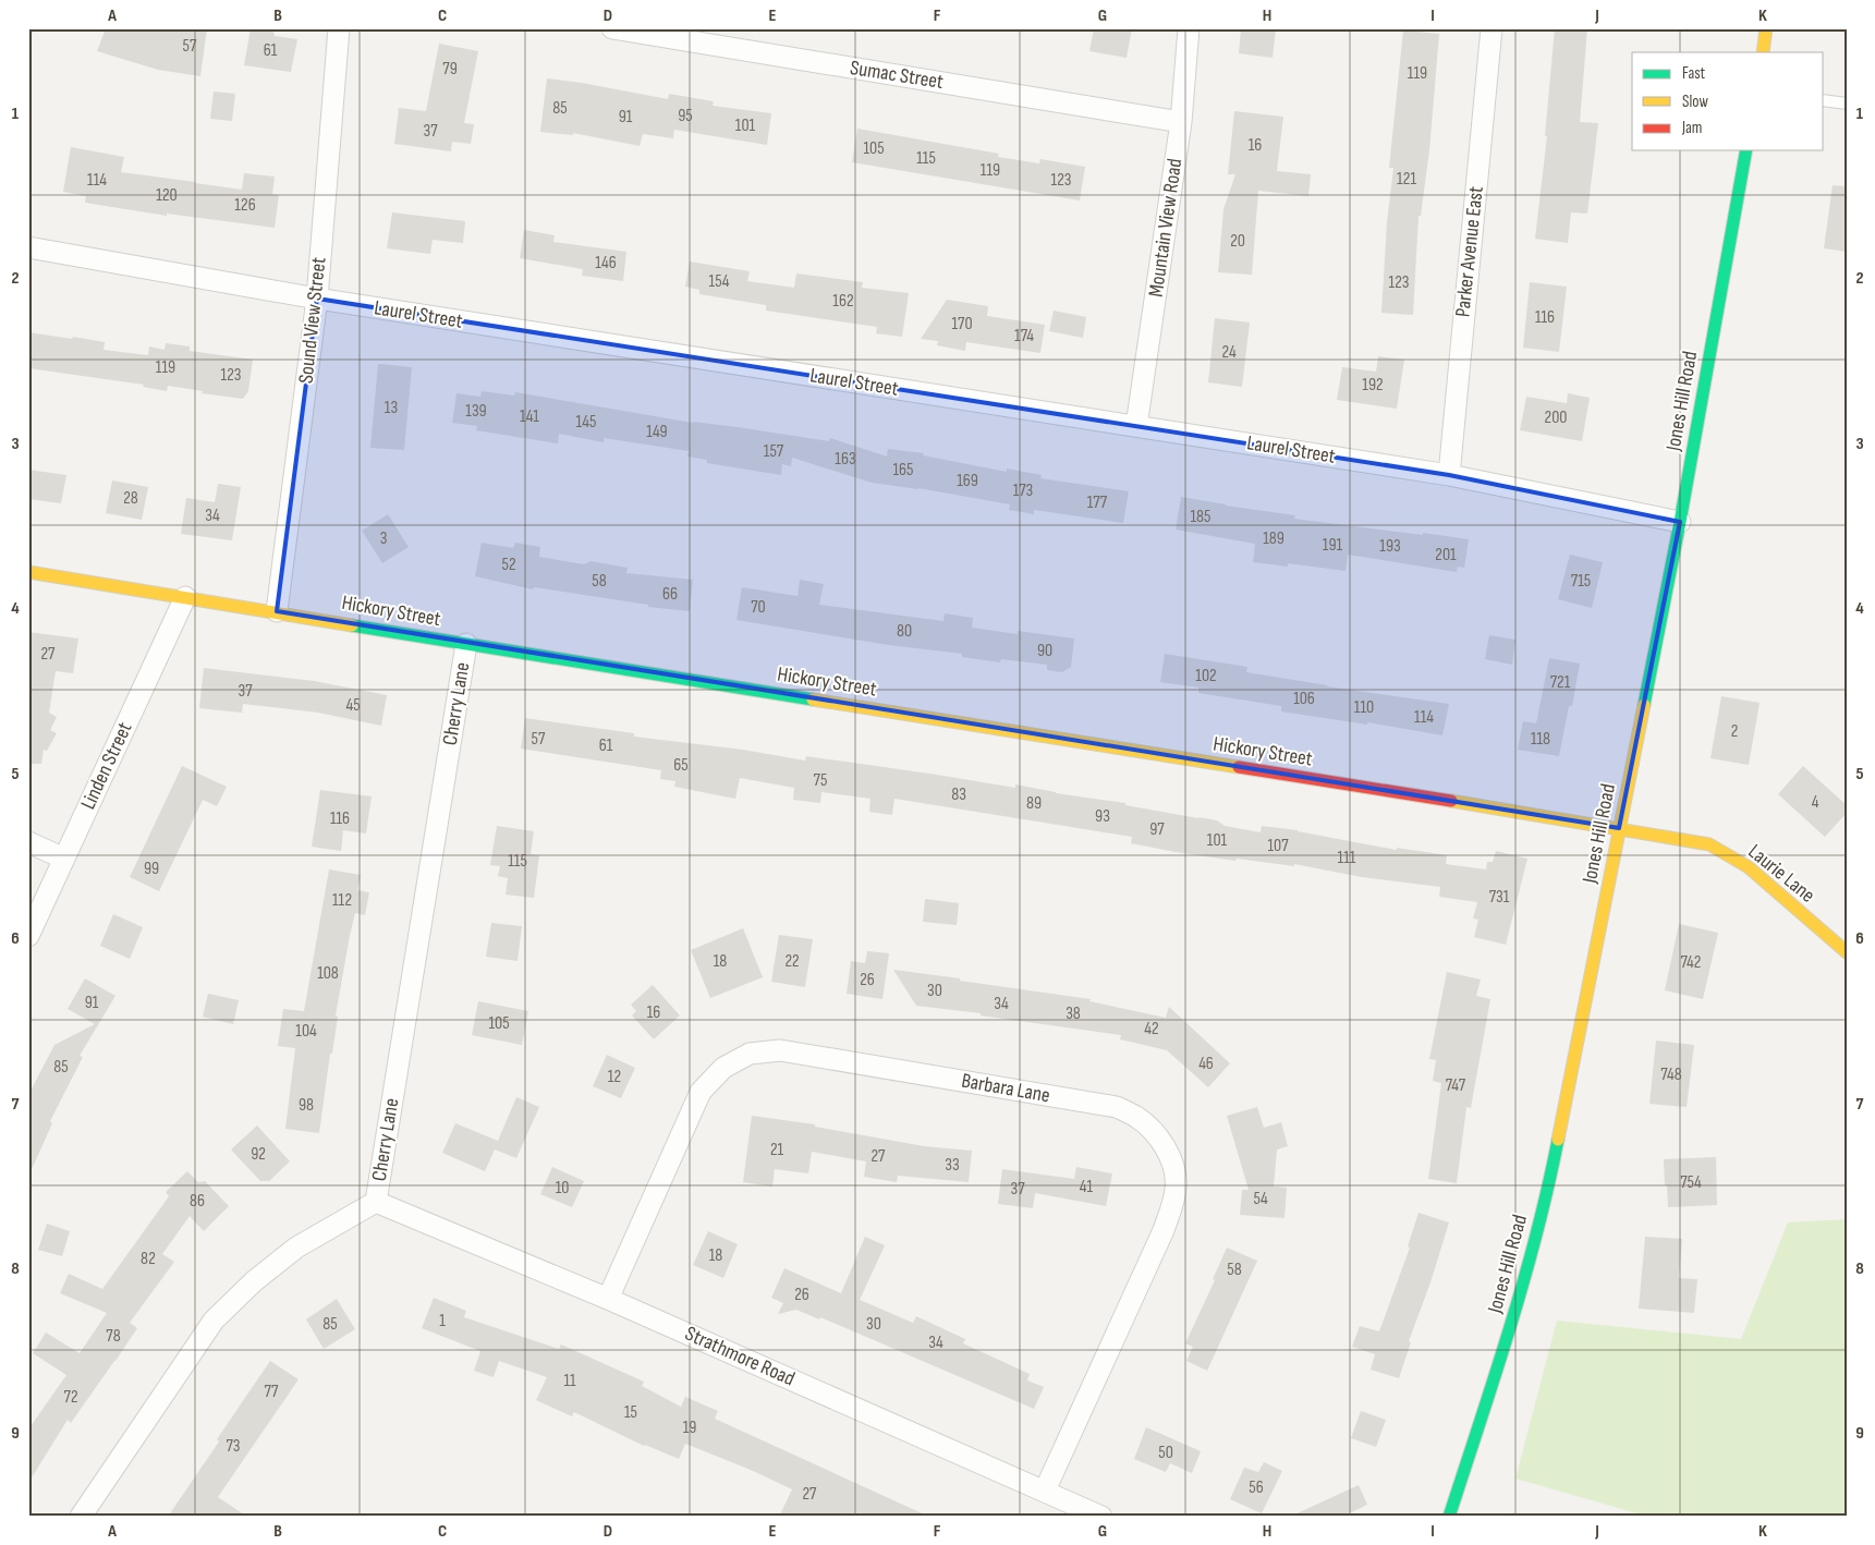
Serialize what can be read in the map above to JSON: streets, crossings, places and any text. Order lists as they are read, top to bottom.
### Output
{
  "streets": {
    "street": [
      "Sumac Street",
      "Mountain View Road",
      "Parker Avenue East",
      "Laurel Street",
      "Sound View Street",
      "Jones Hill Road",
      "Hickory Street",
      "Cherry Lane",
      "Linden Street",
      "Laurie Lane",
      "Barbara Lane",
      "Strathmore Road"
    ]
  },
  "crossings": [
    ["Sumac Street", "Mountain View Road"],
    ["Mountain View Road", "Laurel Street"],
    ["Parker Avenue East", "Laurel Street"],
    ["Laurel Street", "Sound View Street"],
    ["Laurel Street", "Jones Hill Road"],
    ["Sound View Street", "Hickory Street"],
    ["Jones Hill Road", "Hickory Street"],
    ["Jones Hill Road", "Laurie Lane"],
    ["Hickory Street", "Cherry Lane"],
    ["Hickory Street", "Linden Street"],
    ["Hickory Street", "Laurie Lane"],
    ["Cherry Lane", "Strathmore Road"],
    ["Barbara Lane", "Strathmore Road"]
  ],
  "house_numbers": [
    "57",
    "61",
    "79",
    "119",
    "85",
    "95",
    "91",
    "101",
    "37",
    "16",
    "105",
    "115",
    "119",
    "121",
    "114",
    "123",
    "120",
    "126",
    "20",
    "146",
    "154",
    "123",
    "162",
    "116",
    "170",
    "174",
    "24",
    "119",
    "123",
    "192",
    "13",
    "139",
    "141",
    "200",
    "145",
    "149",
    "157",
    "163",
    "165",
    "169",
    "173",
    "28",
    "177",
    "34",
    "185",
    "3",
    "189",
    "191",
    "193",
    "201",
    "52",
    "58",
    "715",
    "66",
    "70",
    "80",
    "90",
    "27",
    "102",
    "721",
    "37",
    "106",
    "45",
    "110",
    "114",
    "2",
    "57",
    "118",
    "61",
    "65",
    "75",
    "83",
    "4",
    "89",
    "93",
    "116",
    "97",
    "101",
    "107",
    "111",
    "115",
    "99",
    "731",
    "112",
    "18",
    "22",
    "742",
    "108",
    "26",
    "30",
    "91",
    "34",
    "16",
    "38",
    "105",
    "42",
    "104",
    "46",
    "85",
    "748",
    "12",
    "747",
    "98",
    "21",
    "92",
    "27",
    "33",
    "754",
    "41",
    "10",
    "37",
    "54",
    "86",
    "18",
    "82",
    "58",
    "26",
    "1",
    "85",
    "30",
    "78",
    "34",
    "11",
    "77",
    "72",
    "15",
    "19",
    "73",
    "50",
    "56",
    "27"
  ],
  "legend": ["Fast", "Slow", "Jam"],
  "grid": {
    "columns": [
      "A",
      "B",
      "C",
      "D",
      "E",
      "F",
      "G",
      "H",
      "I",
      "J",
      "K"
    ],
    "rows": [
      "1",
      "2",
      "3",
      "4",
      "5",
      "6",
      "7",
      "8",
      "9"
    ]
  }
}
